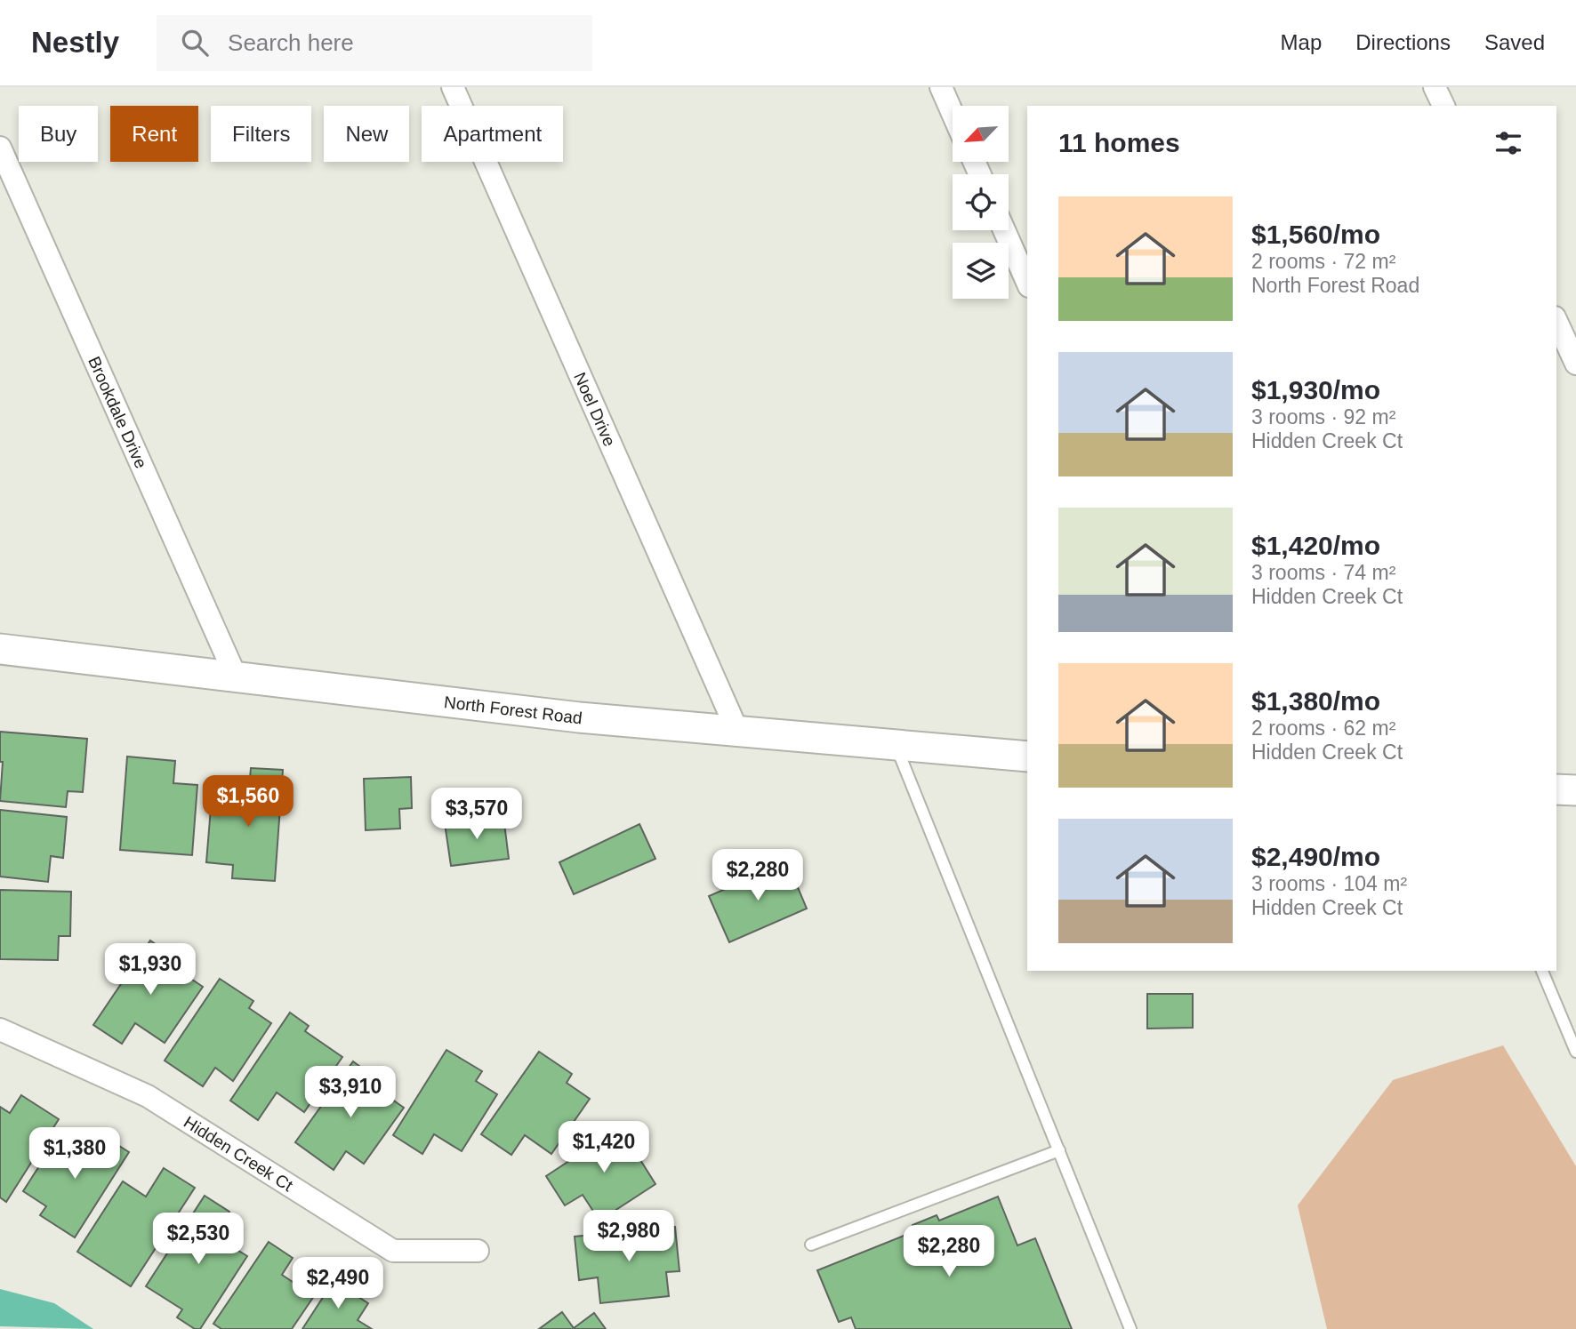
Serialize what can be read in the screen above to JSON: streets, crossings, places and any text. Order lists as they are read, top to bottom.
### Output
{
  "streets": {
    "street": [
      "Noel Drive",
      "Brookdale Drive",
      "North Forest Road",
      "Hidden Creek Ct"
    ]
  },
  "crossings": [
    ["Noel Drive", "North Forest Road"],
    ["Brookdale Drive", "North Forest Road"]
  ],
  "north": "bottom left",
  "page": {
    "header": "Nestly",
    "search": "Search here",
    "nav": ["Map", "Directions", "Saved"],
    "chip": [
      "Buy",
      "Rent",
      "Filters",
      "New",
      "Apartment"
    ],
    "heading": "11 homes",
    "list": [
      {
        "name": "$1,560/mo",
        "note": "2 rooms · 72 m² · North Forest Road"
      },
      {
        "name": "$1,930/mo",
        "note": "3 rooms · 92 m² · Hidden Creek Ct"
      },
      {
        "name": "$1,420/mo",
        "note": "3 rooms · 74 m² · Hidden Creek Ct"
      },
      {
        "name": "$1,380/mo",
        "note": "2 rooms · 62 m² · Hidden Creek Ct"
      },
      {
        "name": "$2,490/mo",
        "note": "3 rooms · 104 m² · Hidden Creek Ct"
      }
    ],
    "price": [
      "$1,560",
      "$3,570",
      "$2,280",
      "$1,930",
      "$3,910",
      "$1,420",
      "$1,380",
      "$2,980",
      "$2,530",
      "$2,280",
      "$2,490"
    ]
  }
}
